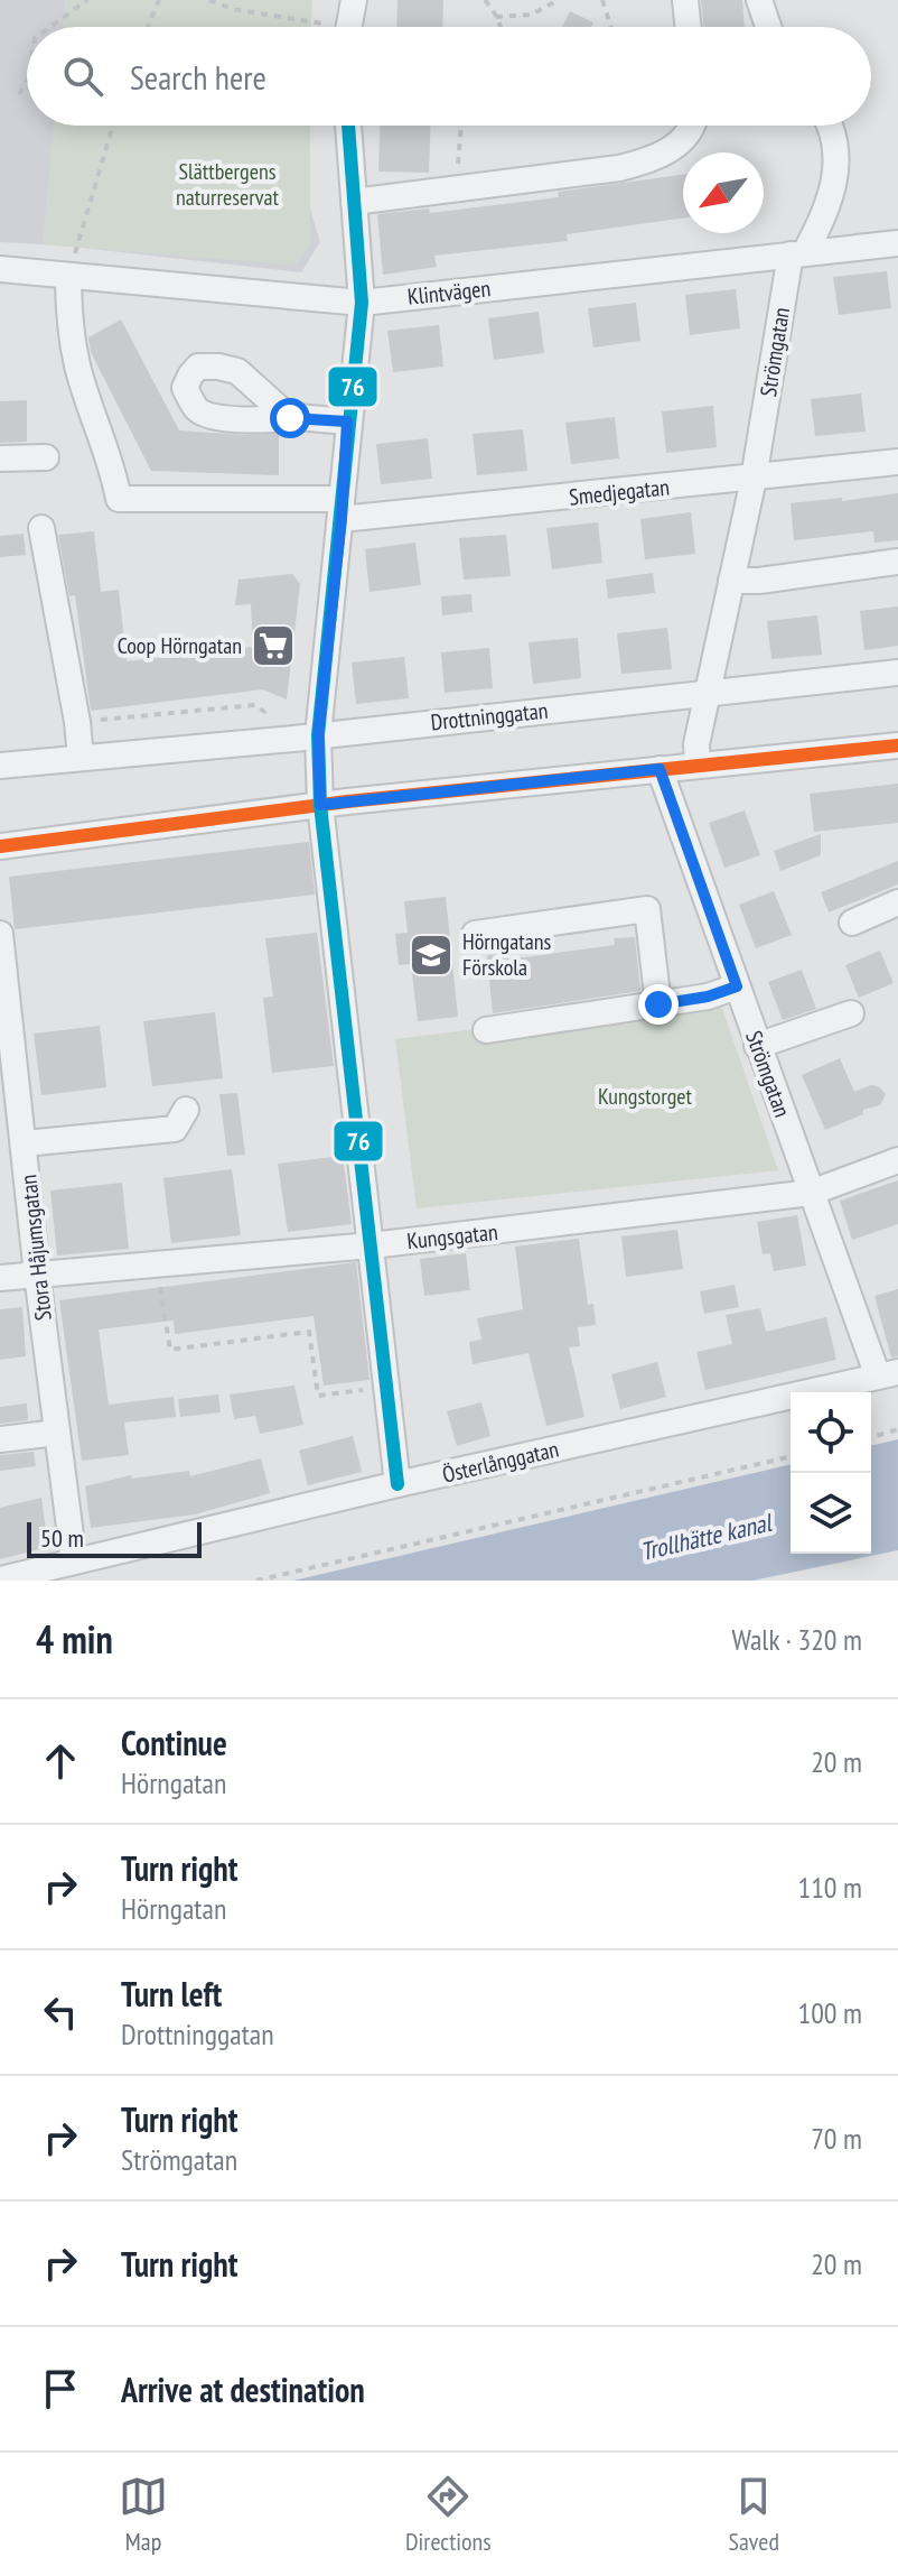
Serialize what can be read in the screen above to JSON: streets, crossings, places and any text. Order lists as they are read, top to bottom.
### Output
{
  "streets": {
    "street": [
      "Klintvägen",
      "Strömgatan",
      "Smedjegatan",
      "Drottninggatan",
      "Kungsgatan",
      "Stora Håjumsgatan",
      "Österlånggatan"
    ]
  },
  "crossings": [
    ["Klintvägen", "Strömgatan"],
    ["Klintvägen", "Smedjegatan"],
    ["Strömgatan", "Smedjegatan"],
    ["Strömgatan", "Drottninggatan"],
    ["Strömgatan", "Kungsgatan"],
    ["Strömgatan", "Österlånggatan"],
    ["Kungsgatan", "Stora Håjumsgatan"],
    ["Stora Håjumsgatan", "Österlånggatan"]
  ],
  "water": ["Trollhätte kanal"],
  "parks": ["Slättbergens naturreservat", "Kungstorget"],
  "places": {
    "supermarket": ["Coop Hörngatan"],
    "school or university": ["Hörngatans Förskola"]
  },
  "lines": ["transit line 76"],
  "scale_bar": "50 m",
  "north": "bottom left",
  "page": {
    "search": "Search here",
    "scale": "50 m",
    "heading": ["4 min", "Walk · 320 m"],
    "list": [
      ["Continue", "Hörngatan", "20 m"],
      ["Turn right", "Hörngatan", "110 m"],
      ["Turn left", "Drottninggatan", "100 m"],
      ["Turn right", "Strömgatan", "70 m"],
      ["Turn right", "20 m"],
      "Arrive at destination"
    ],
    "nav": ["Map", "Directions", "Saved"]
  }
}
